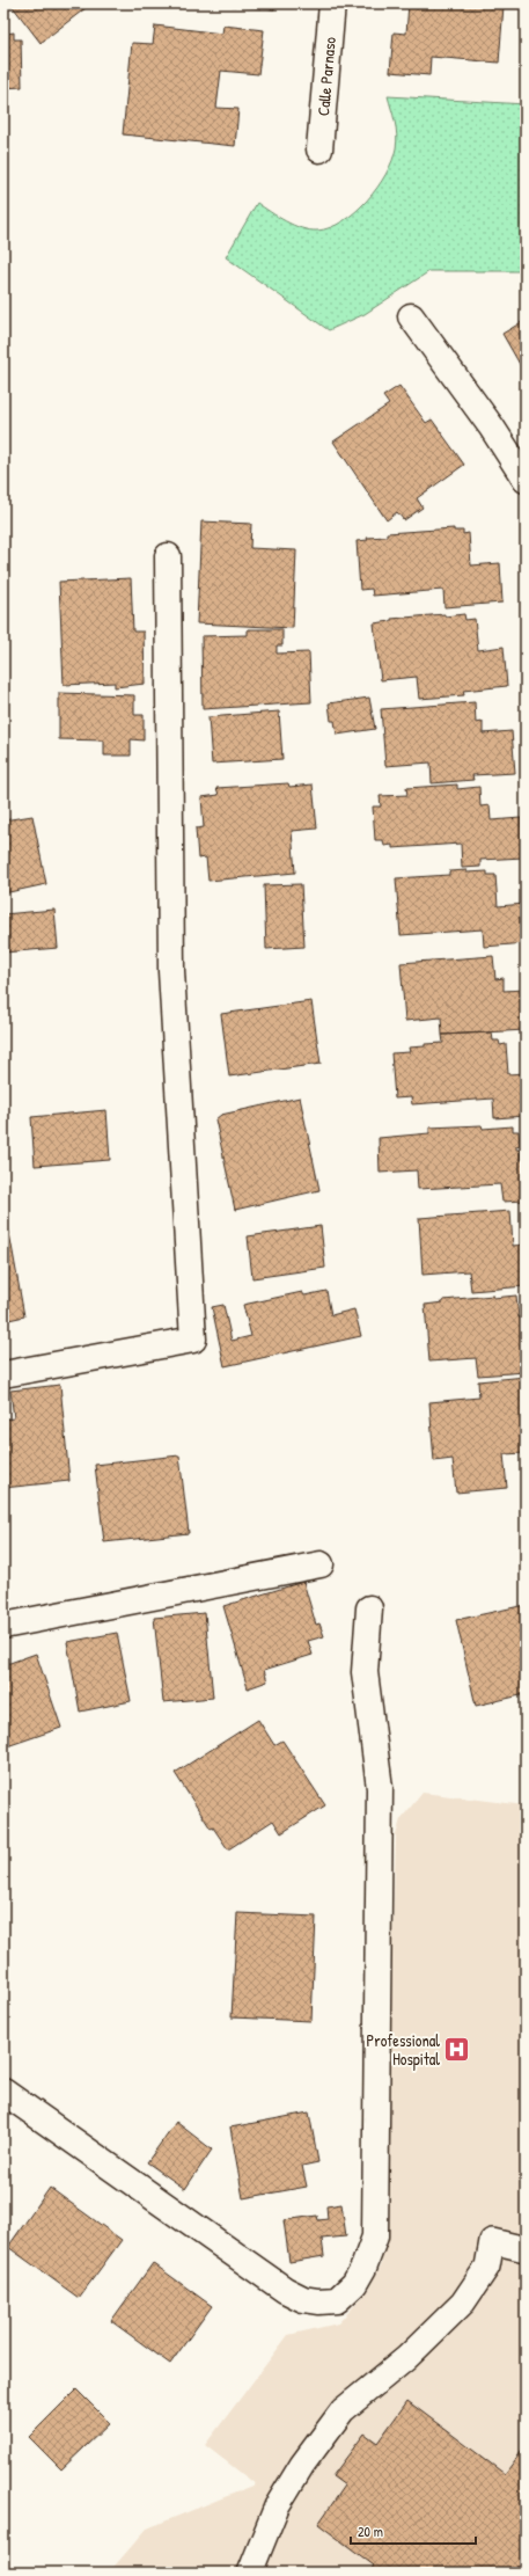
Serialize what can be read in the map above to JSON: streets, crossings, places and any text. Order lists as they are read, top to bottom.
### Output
{
  "streets": {
    "street": ["Calle Parnaso"]
  },
  "places": {
    "hospital": ["Professional Hospital"]
  },
  "scale_bar": "20 m"
}
